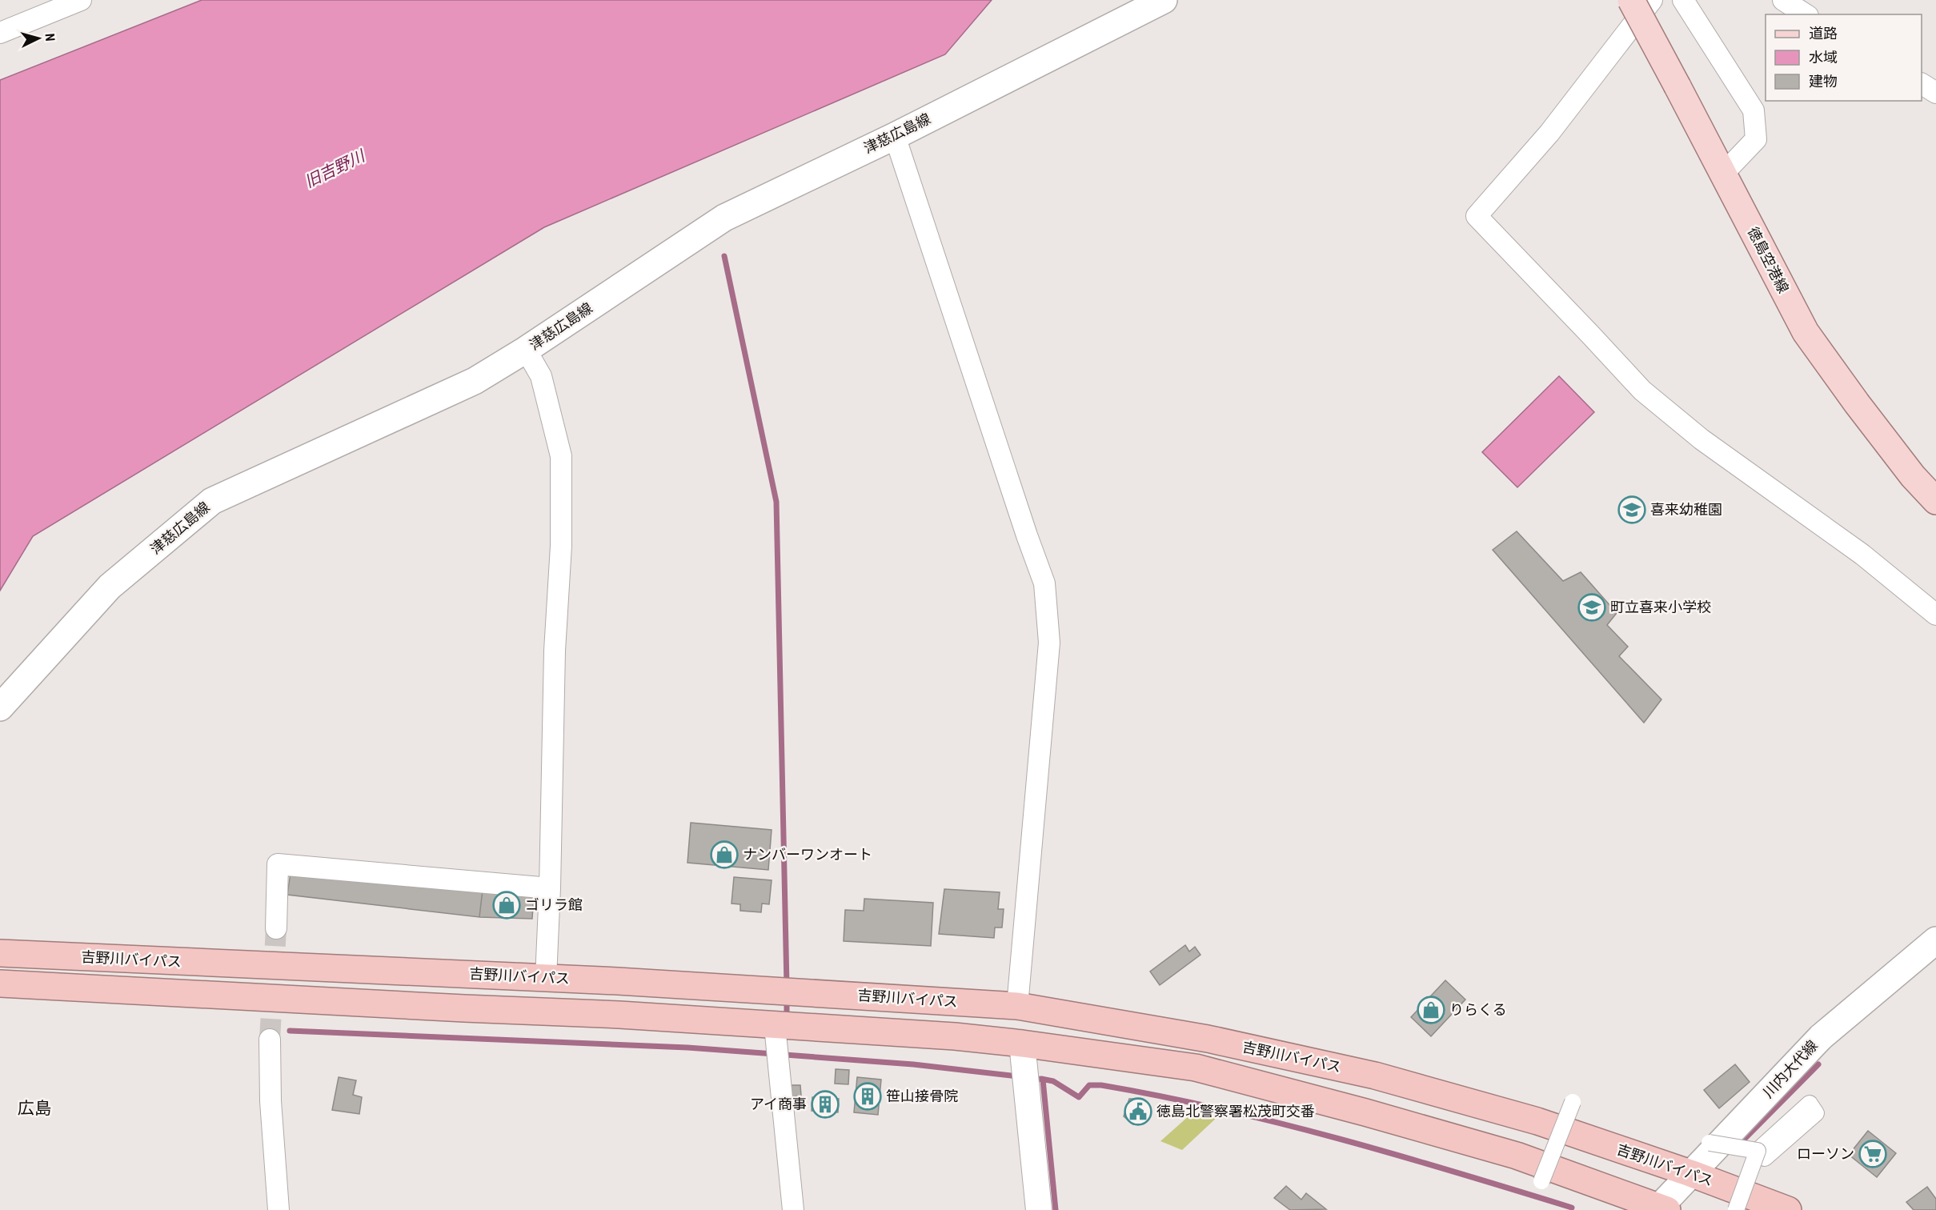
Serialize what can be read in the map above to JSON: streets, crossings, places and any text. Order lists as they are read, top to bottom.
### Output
{
  "streets": {
    "highway": ["吉野川バイパス"],
    "main road": ["津慈広島線", "徳島空港線", "川内大代線"]
  },
  "crossings": [
    ["吉野川バイパス", "川内大代線"]
  ],
  "districts": ["広島"],
  "water": ["旧吉野川"],
  "places": {
    "school or university": ["喜来幼稚園", "町立喜来小学校"],
    "shop": ["ナンバーワンオート", "ゴリラ館", "りらくる"],
    "building": ["笹山接骨院", "アイ商事"],
    "public building": ["徳島北警察署松茂町交番"],
    "supermarket": ["ローソン"]
  },
  "legend": ["道路", "水域", "建物"],
  "north": "right"
}
